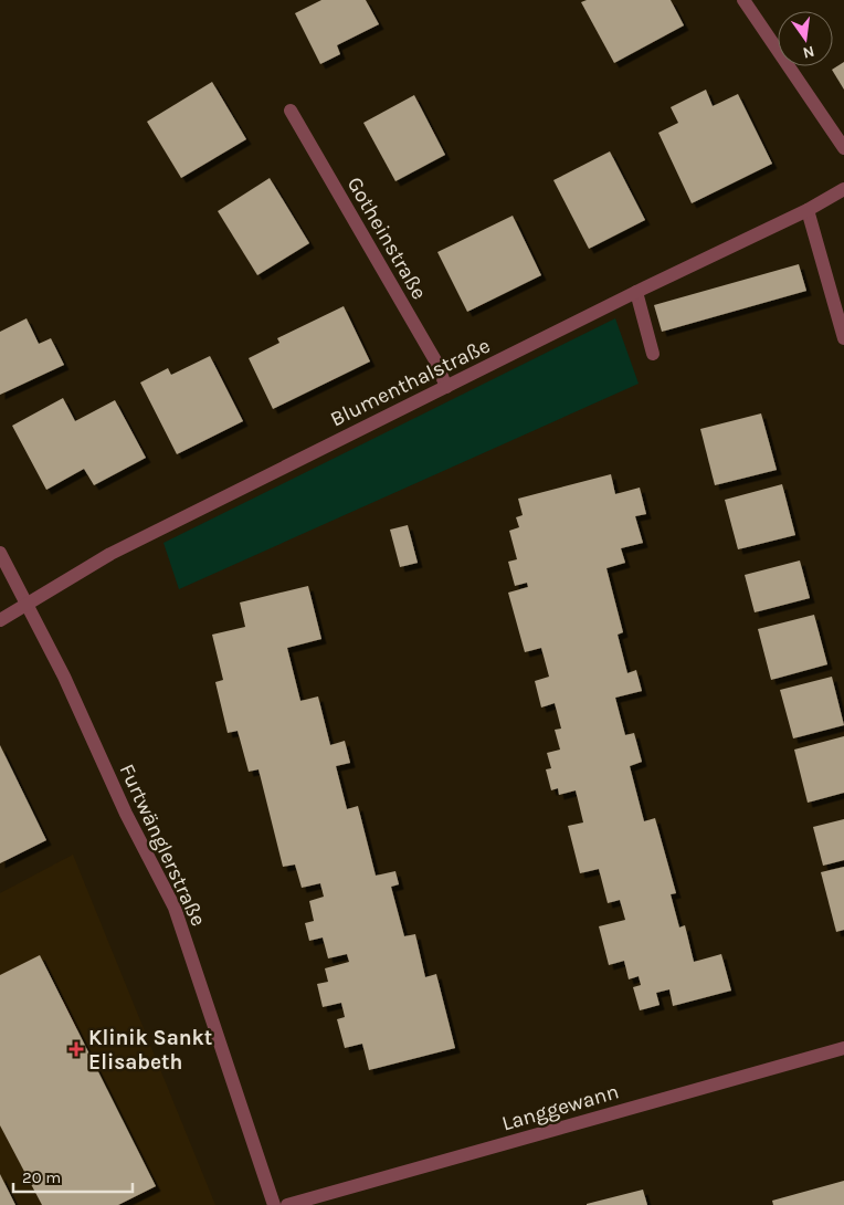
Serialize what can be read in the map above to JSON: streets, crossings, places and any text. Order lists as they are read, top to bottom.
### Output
{
  "streets": {
    "street": [
      "Gotheinstraße",
      "Blumenthalstraße",
      "Furtwänglerstraße",
      "Langgewann"
    ]
  },
  "crossings": [
    ["Gotheinstraße", "Blumenthalstraße"],
    ["Blumenthalstraße", "Furtwänglerstraße"]
  ],
  "places": {
    "health": ["Klinik Sankt Elisabeth"]
  },
  "scale_bar": "20 m",
  "north": "bottom"
}
